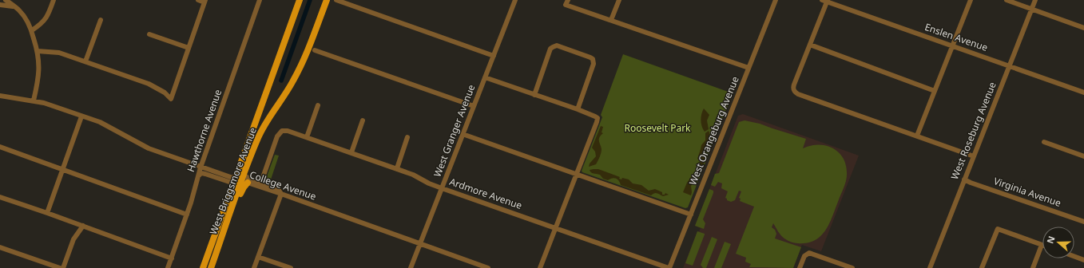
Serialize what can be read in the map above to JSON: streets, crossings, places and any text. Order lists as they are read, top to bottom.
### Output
{
  "streets": {
    "main road": ["West Briggsmore Avenue"],
    "street": [
      "Enslen Avenue",
      "Hawthorne Avenue",
      "West Granger Avenue",
      "West Orangeburg Avenue",
      "West Roseburg Avenue",
      "College Avenue",
      "Virginia Avenue",
      "Ardmore Avenue"
    ]
  },
  "crossings": [
    ["Enslen Avenue", "West Roseburg Avenue"],
    ["Hawthorne Avenue", "College Avenue"],
    ["West Granger Avenue", "College Avenue"],
    ["West Granger Avenue", "Ardmore Avenue"],
    ["West Orangeburg Avenue", "Ardmore Avenue"],
    ["West Roseburg Avenue", "Virginia Avenue"],
    ["West Briggsmore Avenue", "College Avenue"],
    ["College Avenue", "Ardmore Avenue"]
  ],
  "parks": ["Roosevelt Park"],
  "north": "left"
}
